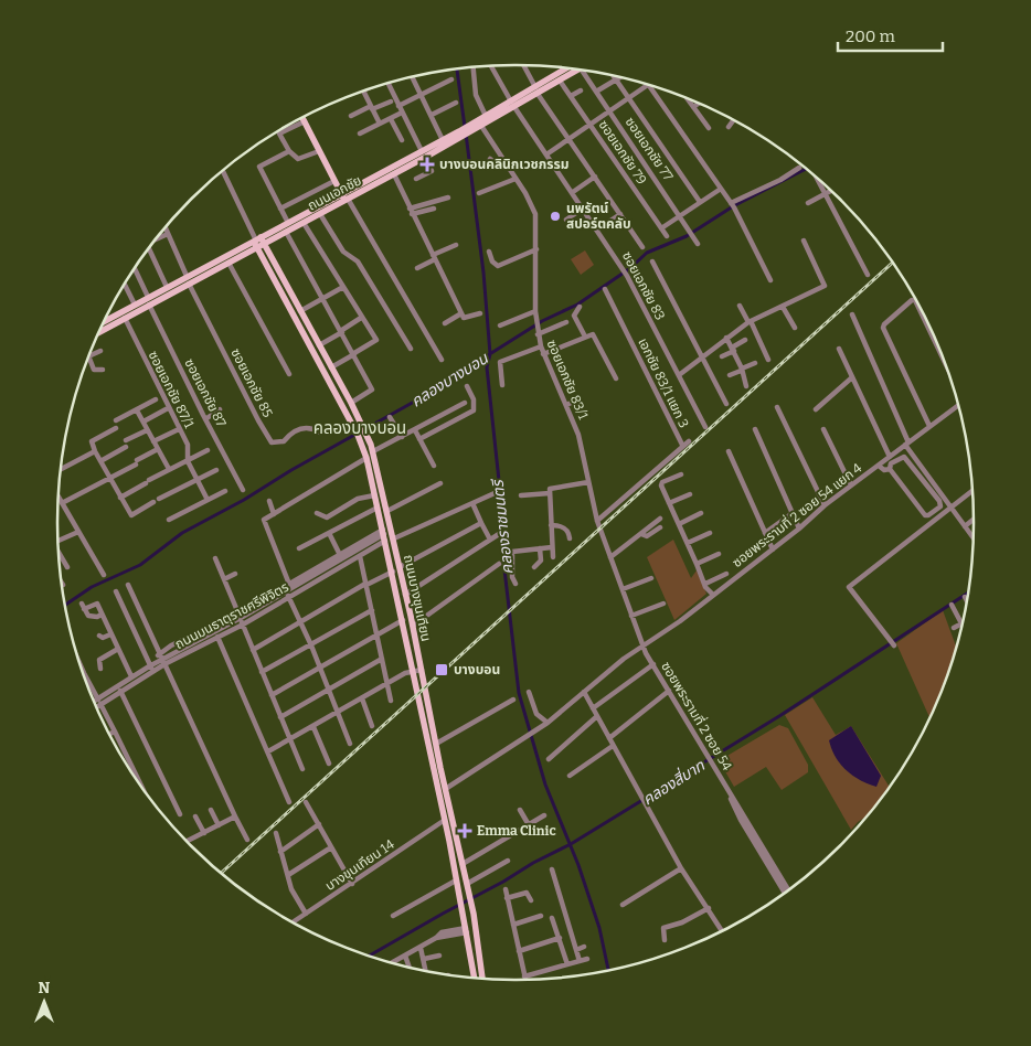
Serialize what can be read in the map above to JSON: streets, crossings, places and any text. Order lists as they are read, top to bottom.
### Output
{
  "streets": {
    "main road": ["ถนนเอกชัย", "ถนนบางขุนเทียน"],
    "street": [
      "ซอยเอกชัย 77",
      "ซอยเอกชัย 79",
      "ซอยเอกชัย 83",
      "ซอยเอกชัย 83/1",
      "ซอยเอกชัย 85",
      "เอกชัย 83/1 แยก 3",
      "ซอยเอกชัย 87/1",
      "ซอยเอกชัย 87",
      "ซอยพระรามที่ 2 ซอย 54 แยก 4",
      "ถนนมนธาตุราชศรีพิจิตร",
      "ซอยพระรามที่ 2 ซอย 54",
      "บางขุนเทียน 14"
    ]
  },
  "crossings": [
    ["ซอยเอกชัย 79", "ถนนเอกชัย"],
    ["ถนนเอกชัย", "ซอยเอกชัย 83"],
    ["ถนนเอกชัย", "ซอยเอกชัย 83/1"],
    ["ถนนเอกชัย", "ซอยเอกชัย 85"],
    ["ถนนเอกชัย", "ซอยเอกชัย 87/1"],
    ["ถนนเอกชัย", "ซอยเอกชัย 87"],
    ["ถนนเอกชัย", "ถนนบางขุนเทียน"],
    ["ซอยเอกชัย 83/1", "เอกชัย 83/1 แยก 3"],
    ["ซอยเอกชัย 83/1", "ซอยพระรามที่ 2 ซอย 54 แยก 4"],
    ["ซอยเอกชัย 83/1", "ซอยพระรามที่ 2 ซอย 54"],
    ["ซอยพระรามที่ 2 ซอย 54 แยก 4", "ถนนบางขุนเทียน"],
    ["ซอยพระรามที่ 2 ซอย 54 แยก 4", "ซอยพระรามที่ 2 ซอย 54"],
    ["ถนนบางขุนเทียน", "ถนนมนธาตุราชศรีพิจิตร"],
    ["ถนนบางขุนเทียน", "บางขุนเทียน 14"]
  ],
  "districts": ["คลองบางบอน"],
  "water": ["คลองบางบอน", "คลองราชมนตรี", "คลองสี่บาท"],
  "places": {
    "health": ["บางบอนคลินิกเวชกรรม", "Emma Clinic"],
    "other": ["นพรัตน์ สปอร์ตคลับ"],
    "transit": ["บางบอน"]
  },
  "scale_bar": "200 m",
  "north": "top"
}
